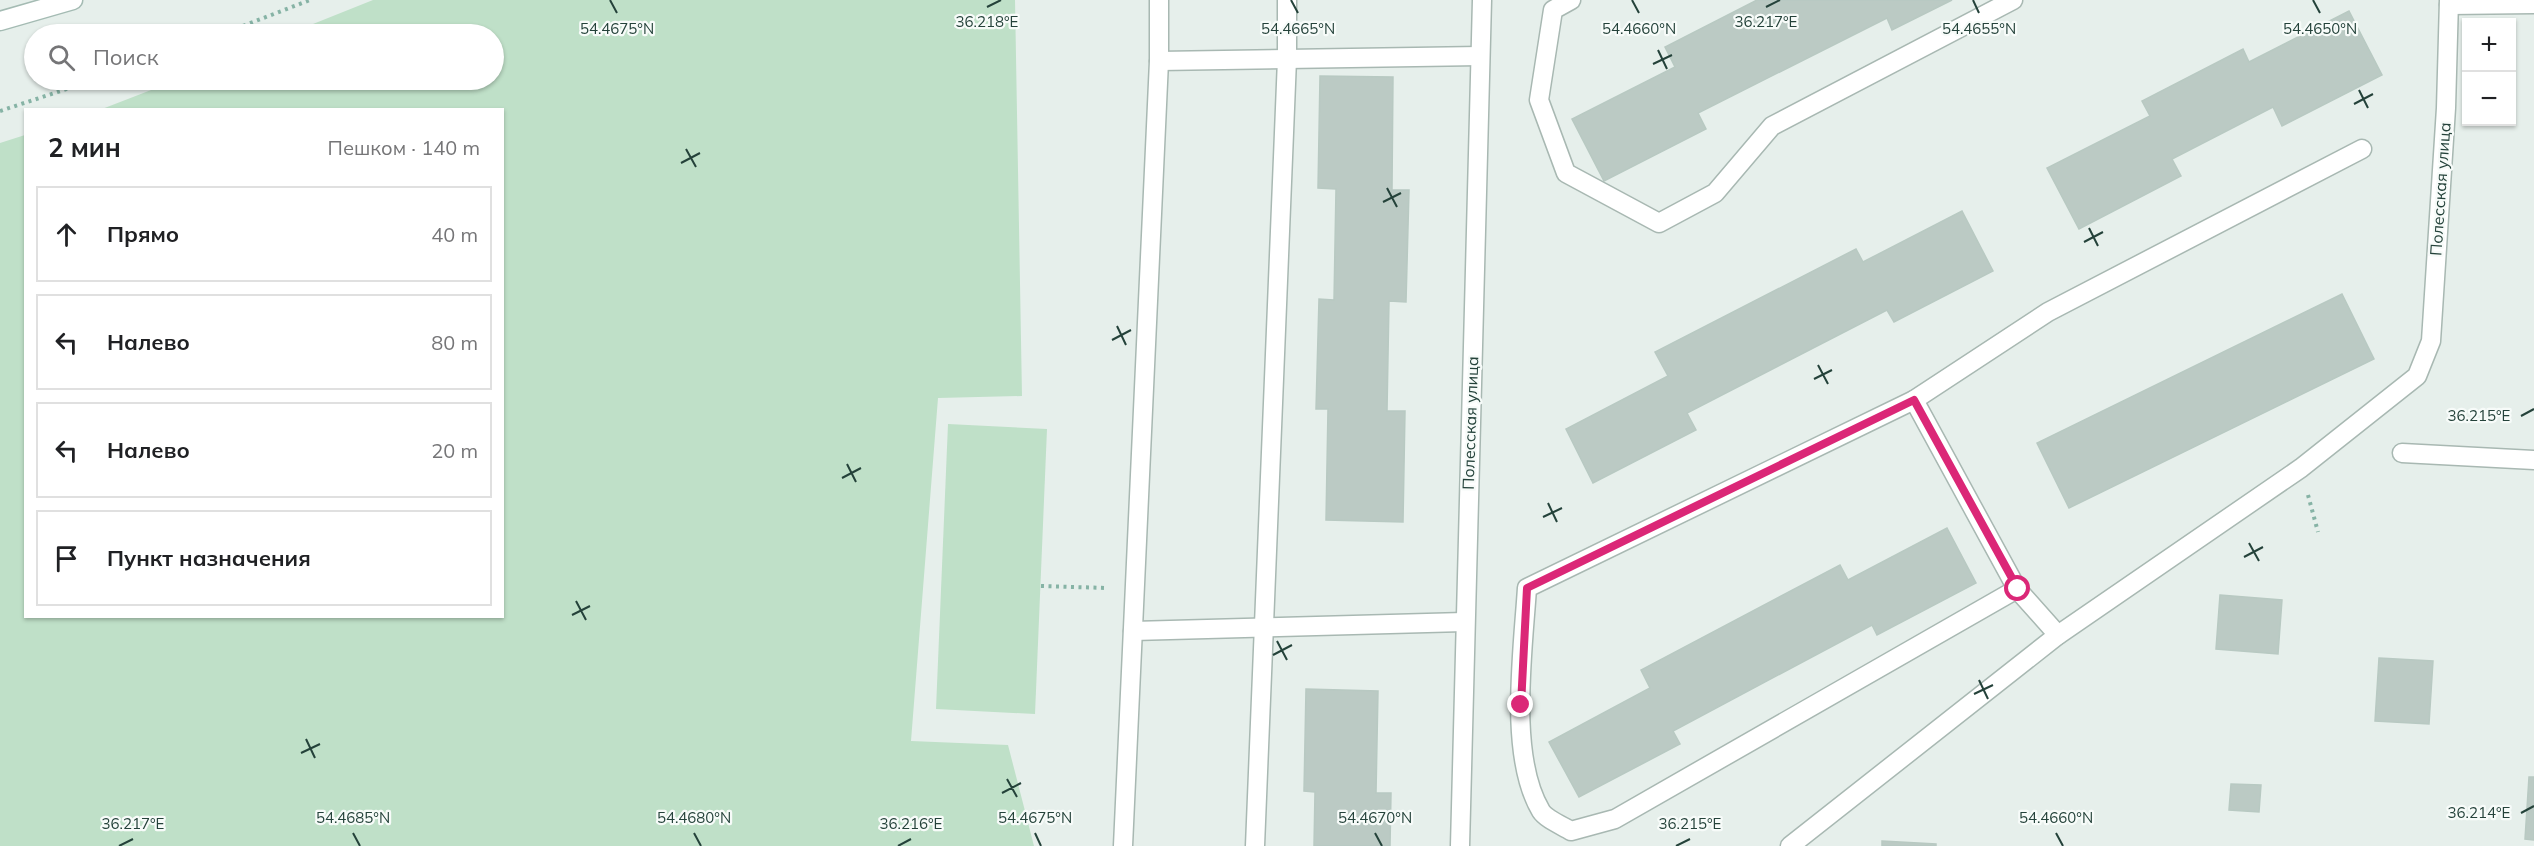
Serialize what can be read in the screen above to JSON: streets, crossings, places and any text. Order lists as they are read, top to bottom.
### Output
{
  "streets": {
    "street": ["Полесская улица"]
  },
  "page": {
    "map_buttons": ["+", "−"],
    "search": "Поиск",
    "heading": ["2 мин", "Пешком · 140 m"],
    "list": [
      ["Прямо", "40 m"],
      ["Налево", "80 m"],
      ["Налево", "20 m"],
      "Пункт назначения"
    ]
  },
  "coordinates": [
    "36.218°E",
    "36.217°E",
    "54.4675°N",
    "54.4665°N",
    "54.4660°N",
    "54.4655°N",
    "54.4650°N",
    "36.215°E",
    "36.214°E",
    "54.4685°N",
    "54.4680°N",
    "54.4670°N",
    "36.216°E"
  ]
}
